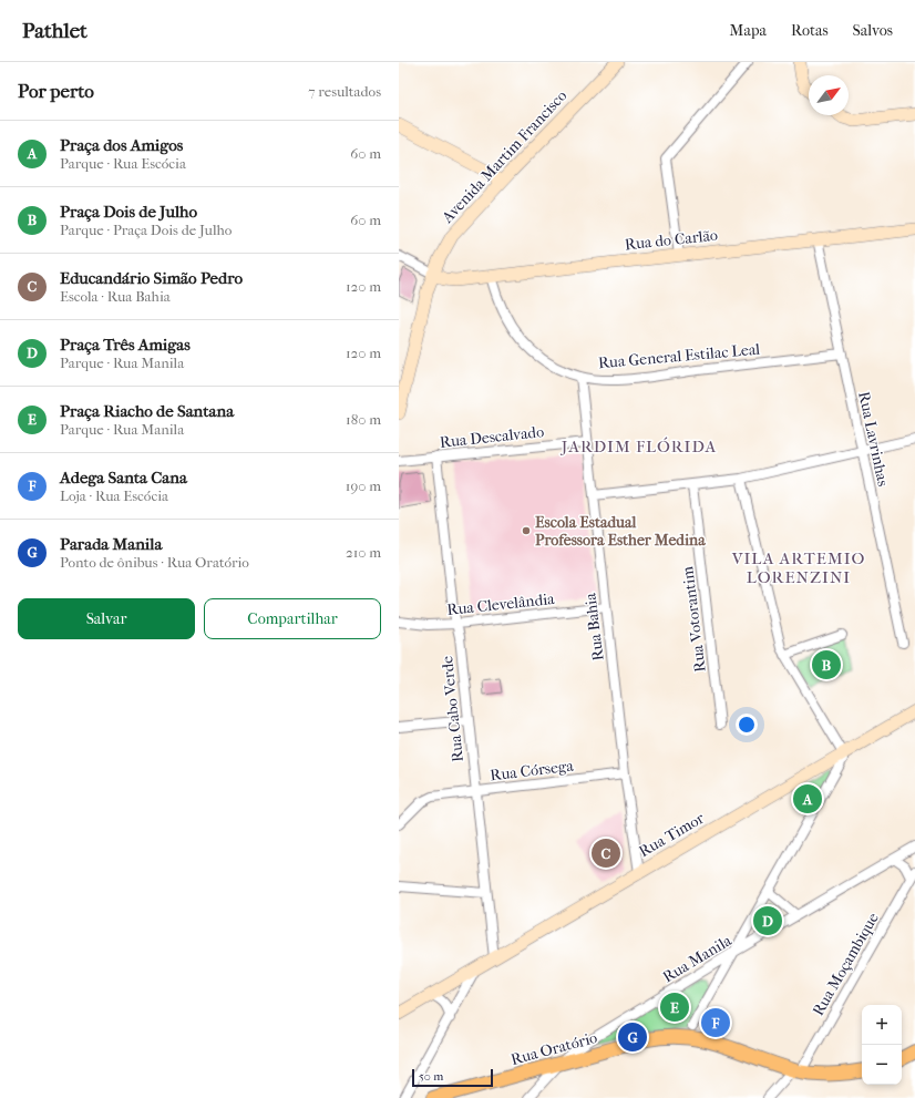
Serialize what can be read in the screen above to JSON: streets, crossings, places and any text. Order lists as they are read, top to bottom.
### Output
{
  "streets": {
    "main road": ["Rua Oratório"],
    "street": [
      "Avenida Martim Francisco",
      "Rua do Carlão",
      "Rua General Estilac Leal",
      "Rua Descalvado",
      "Rua Lavrinhas",
      "Rua Clevelândia",
      "Rua Votorantim",
      "Rua Bahia",
      "Rua Cabo Verde",
      "Rua Córsega",
      "Rua Timor",
      "Rua Manila",
      "Rua Moçambique"
    ]
  },
  "crossings": [
    ["Avenida Martim Francisco", "Rua do Carlão"],
    ["Rua do Carlão", "Rua General Estilac Leal"],
    ["Rua do Carlão", "Rua Lavrinhas"],
    ["Rua General Estilac Leal", "Rua Lavrinhas"],
    ["Rua General Estilac Leal", "Rua Bahia"],
    ["Rua Descalvado", "Rua Bahia"],
    ["Rua Descalvado", "Rua Cabo Verde"],
    ["Rua Clevelândia", "Rua Bahia"],
    ["Rua Clevelândia", "Rua Cabo Verde"],
    ["Rua Bahia", "Rua Córsega"],
    ["Rua Bahia", "Rua Timor"],
    ["Rua Cabo Verde", "Rua Córsega"],
    ["Rua Cabo Verde", "Rua Timor"],
    ["Rua Manila", "Rua Oratório"],
    ["Rua Moçambique", "Rua Oratório"]
  ],
  "districts": ["JARDIM FLÓRIDA", "VILA ARTEMIO LORENZINI"],
  "places": ["Escola Estadual Professora Esther Medina"],
  "scale_bar": "50 m",
  "north": "top right",
  "page": {
    "header": "Pathlet",
    "nav": ["Mapa", "Rotas", "Salvos"],
    "heading": ["Por perto", "7 resultados"],
    "list": [
      {
        "mark": "A",
        "name": "Praça dos Amigos",
        "note": "Parque · Rua Escócia",
        "value": "60 m"
      },
      {
        "mark": "B",
        "name": "Praça Dois de Julho",
        "note": "Parque · Praça Dois de Julho",
        "value": "60 m"
      },
      {
        "mark": "C",
        "name": "Educandário Simão Pedro",
        "note": "Escola · Rua Bahia",
        "value": "120 m"
      },
      {
        "mark": "D",
        "name": "Praça Três Amigas",
        "note": "Parque · Rua Manila",
        "value": "120 m"
      },
      {
        "mark": "E",
        "name": "Praça Riacho de Santana",
        "note": "Parque · Rua Manila",
        "value": "180 m"
      },
      {
        "mark": "F",
        "name": "Adega Santa Cana",
        "note": "Loja · Rua Escócia",
        "value": "190 m"
      },
      {
        "mark": "G",
        "name": "Parada Manila",
        "note": "Ponto de ônibus · Rua Oratório",
        "value": "210 m"
      }
    ],
    "buttons": ["Salvar", "Compartilhar"],
    "pins": [
      "B",
      "A",
      "C",
      "D",
      "E",
      "F",
      "G"
    ],
    "map_buttons": ["+", "−"],
    "scale": "50 m"
  }
}
